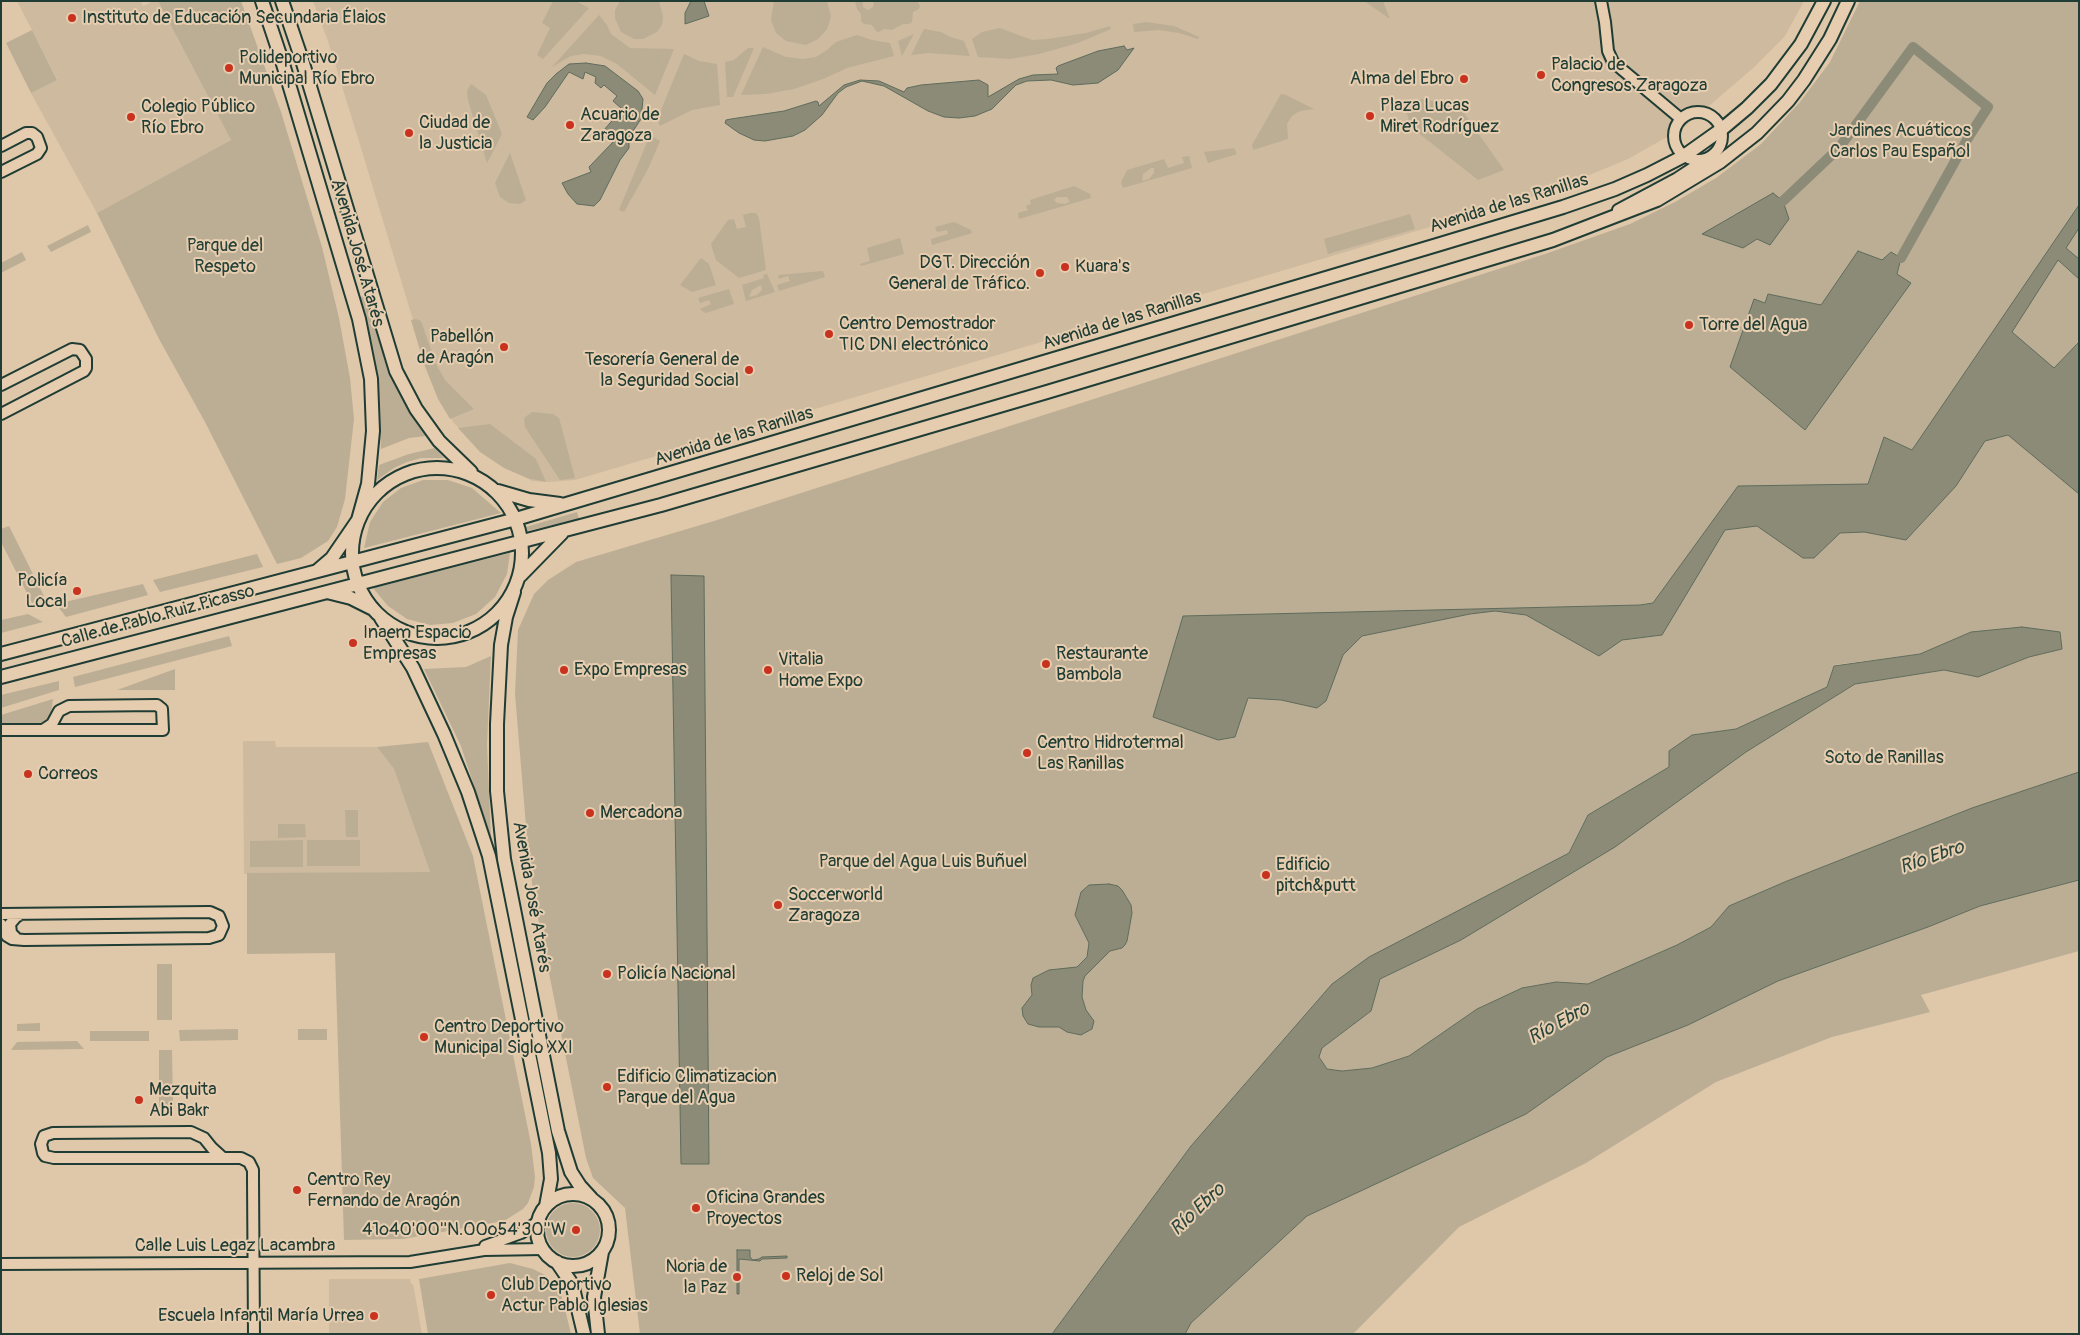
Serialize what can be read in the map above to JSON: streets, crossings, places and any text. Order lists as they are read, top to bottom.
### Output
{
  "streets": {
    "main road": ["Avenida de las Ranillas", "Avenida José Atarés", "Calle de Pablo Ruiz Picasso"],
    "street": ["Calle Luis Legaz Lacambra"]
  },
  "crossings": [
    ["Avenida de las Ranillas", "Avenida José Atarés"],
    ["Avenida de las Ranillas", "Calle de Pablo Ruiz Picasso"],
    ["Avenida José Atarés", "Calle de Pablo Ruiz Picasso"],
    ["Avenida José Atarés", "Calle Luis Legaz Lacambra"]
  ],
  "water": ["Río Ebro"],
  "parks": [
    "Jardines Acuáticos Carlos Pau Español",
    "Parque del Respeto",
    "Soto de Ranillas",
    "Parque del Agua Luis Buñuel"
  ],
  "places": [
    "Instituto de Educación Secundaria Élaios",
    "Polideportivo Municipal Río Ebro",
    "Palacio de Congresos Zaragoza",
    "Alma del Ebro",
    "Plaza Lucas Miret Rodríguez",
    "Colegio Público Río Ebro",
    "Acuario de Zaragoza",
    "Ciudad de la Justicia",
    "Kuara's",
    "DGT. Dirección General de Tráfico.",
    "Torre del Agua",
    "Centro Demostrador TIC DNI electrónico",
    "Pabellón de Aragón",
    "Tesorería General de la Seguridad Social",
    "Policía Local",
    "Inaem Espacio Empresas",
    "Restaurante Bambola",
    "Expo Empresas",
    "Vitalia Home Expo",
    "Centro Hidrotermal Las Ranillas",
    "Correos",
    "Mercadona",
    "Edificio pitch&putt",
    "Soccerworld Zaragoza",
    "Policía Nacional",
    "Centro Deportivo Municipal Siglo XXI",
    "Edificio Climatizacion Parque del Agua",
    "Mezquita Abi Bakr",
    "Centro Rey Fernando de Aragón",
    "Oficina Grandes Proyectos",
    "41º40'00''N.00º54'30''W",
    "Reloj de Sol",
    "Noria de la Paz",
    "Club Deportivo Actur Pablo Iglesias",
    "Escuela Infantil María Urrea"
  ]
}
